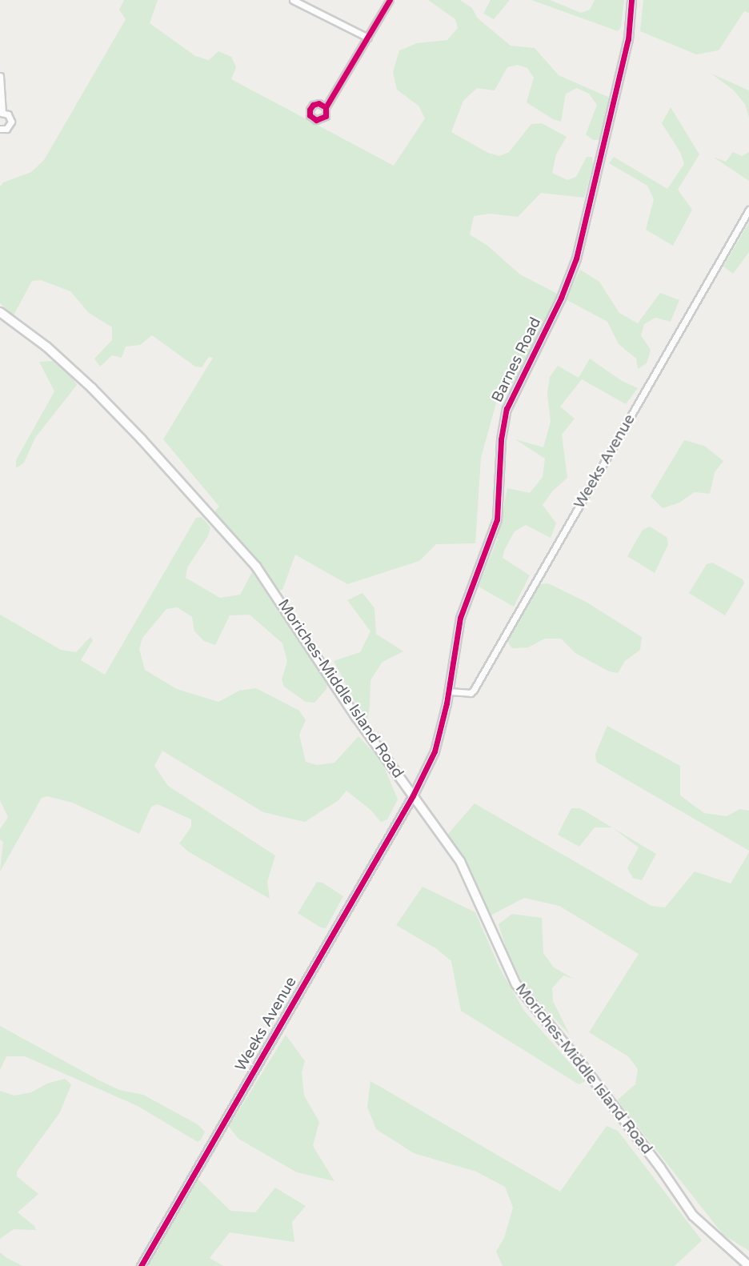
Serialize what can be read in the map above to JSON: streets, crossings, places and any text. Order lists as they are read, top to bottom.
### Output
{
  "streets": {
    "main road": ["Moriches-Middle Island Road"],
    "street": ["Barnes Road", "Weeks Avenue"]
  },
  "crossings": [
    ["Barnes Road", "Weeks Avenue"],
    ["Barnes Road", "Moriches-Middle Island Road"],
    ["Weeks Avenue", "Moriches-Middle Island Road"]
  ]
}
